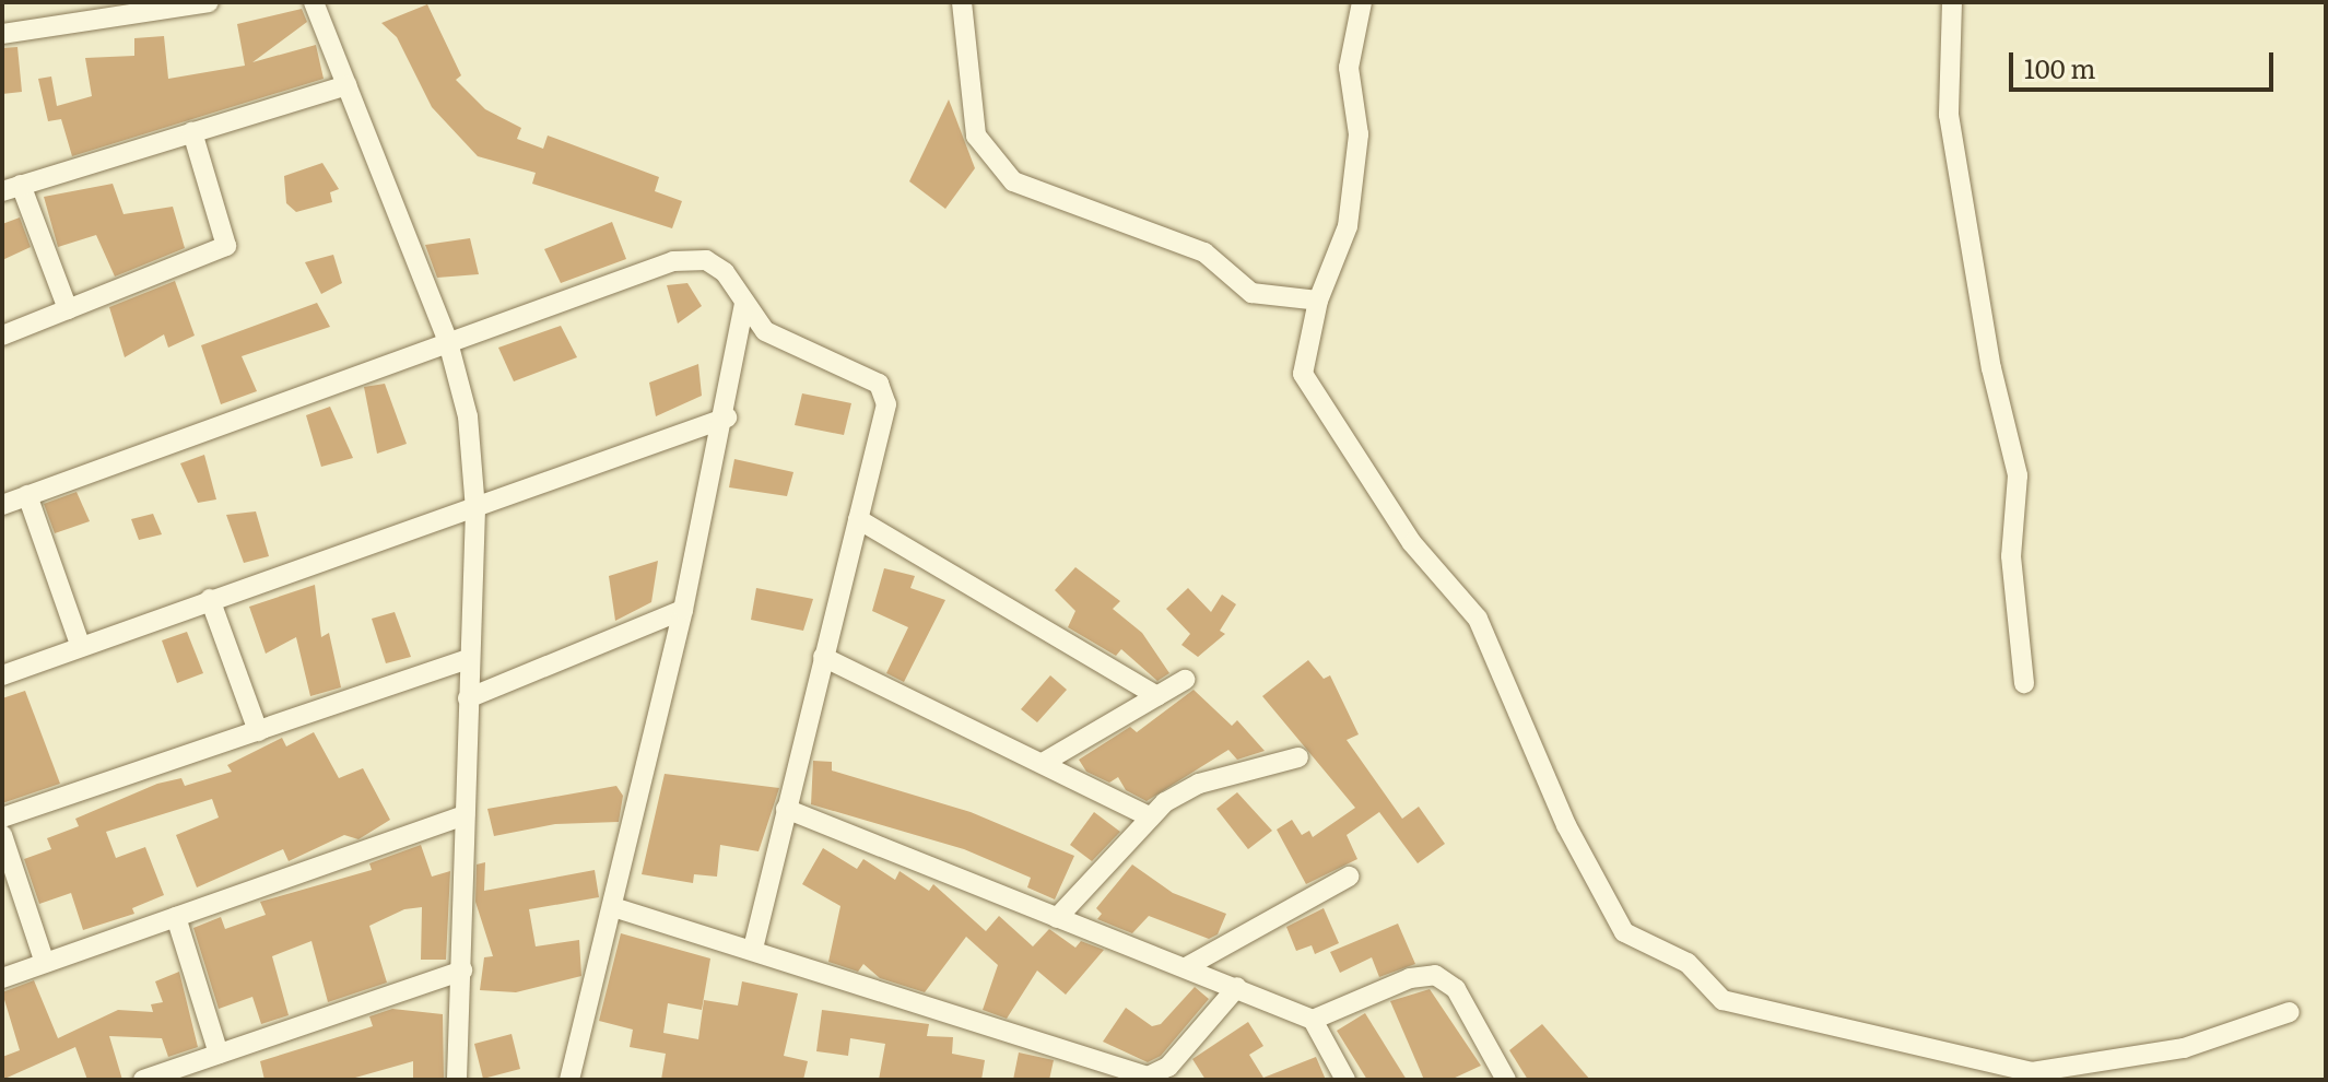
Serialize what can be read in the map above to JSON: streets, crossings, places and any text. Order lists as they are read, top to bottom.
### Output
{
  "scale_bar": "100 m"
}
